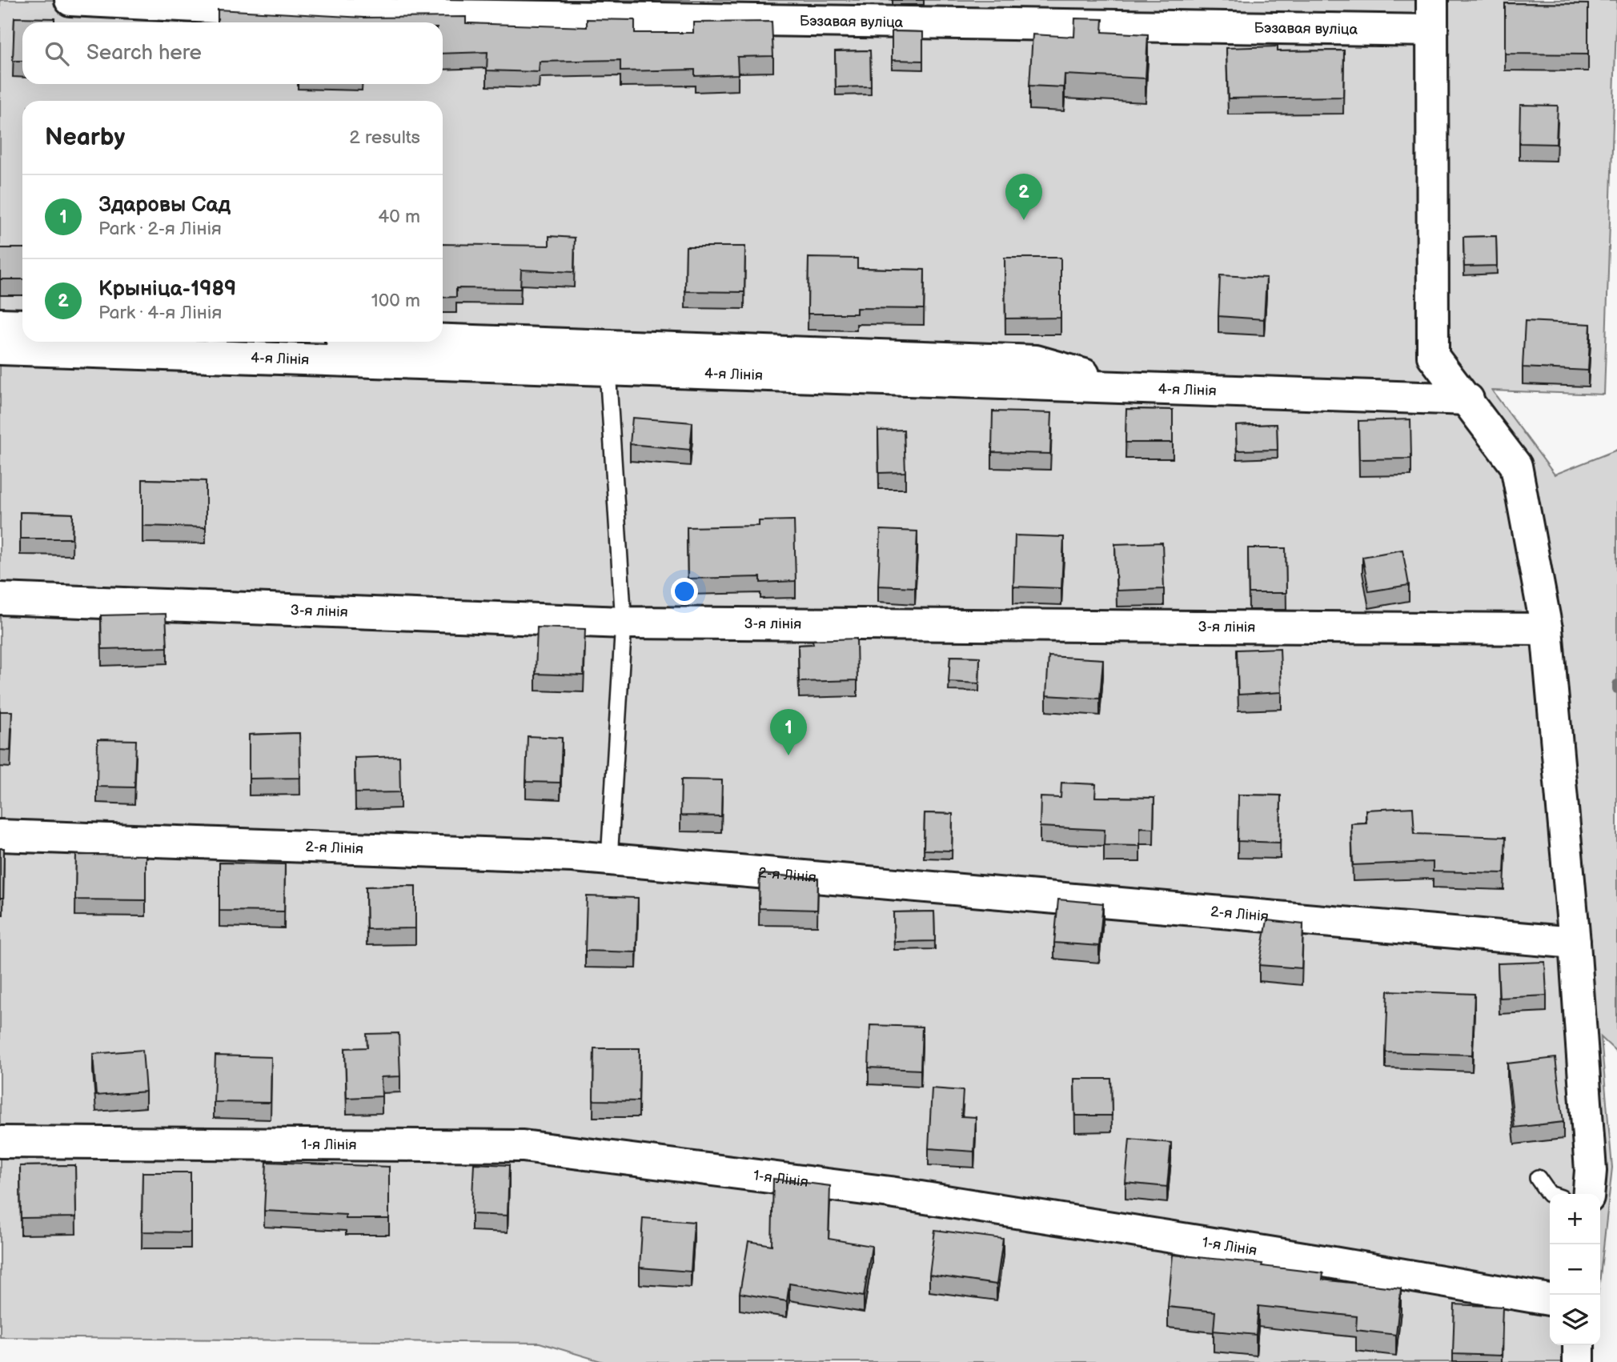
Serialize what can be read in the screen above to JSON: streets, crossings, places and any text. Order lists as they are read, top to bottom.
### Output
{
  "streets": {
    "street": [
      "Бэзавая вуліца",
      "4-я Лінія",
      "3-я лінія",
      "2-я Лінія",
      "1-я Лінія"
    ]
  },
  "page": {
    "search": "Search here",
    "heading": ["Nearby", "2 results"],
    "pins": ["2", "1"],
    "list": [
      {
        "mark": "1",
        "name": "Здаровы Сад",
        "note": "Park · 2-я Лінія",
        "value": "40 m"
      },
      {
        "mark": "2",
        "name": "Крыніца-1989",
        "note": "Park · 4-я Лінія",
        "value": "100 m"
      }
    ],
    "map_buttons": ["+", "−"]
  }
}
